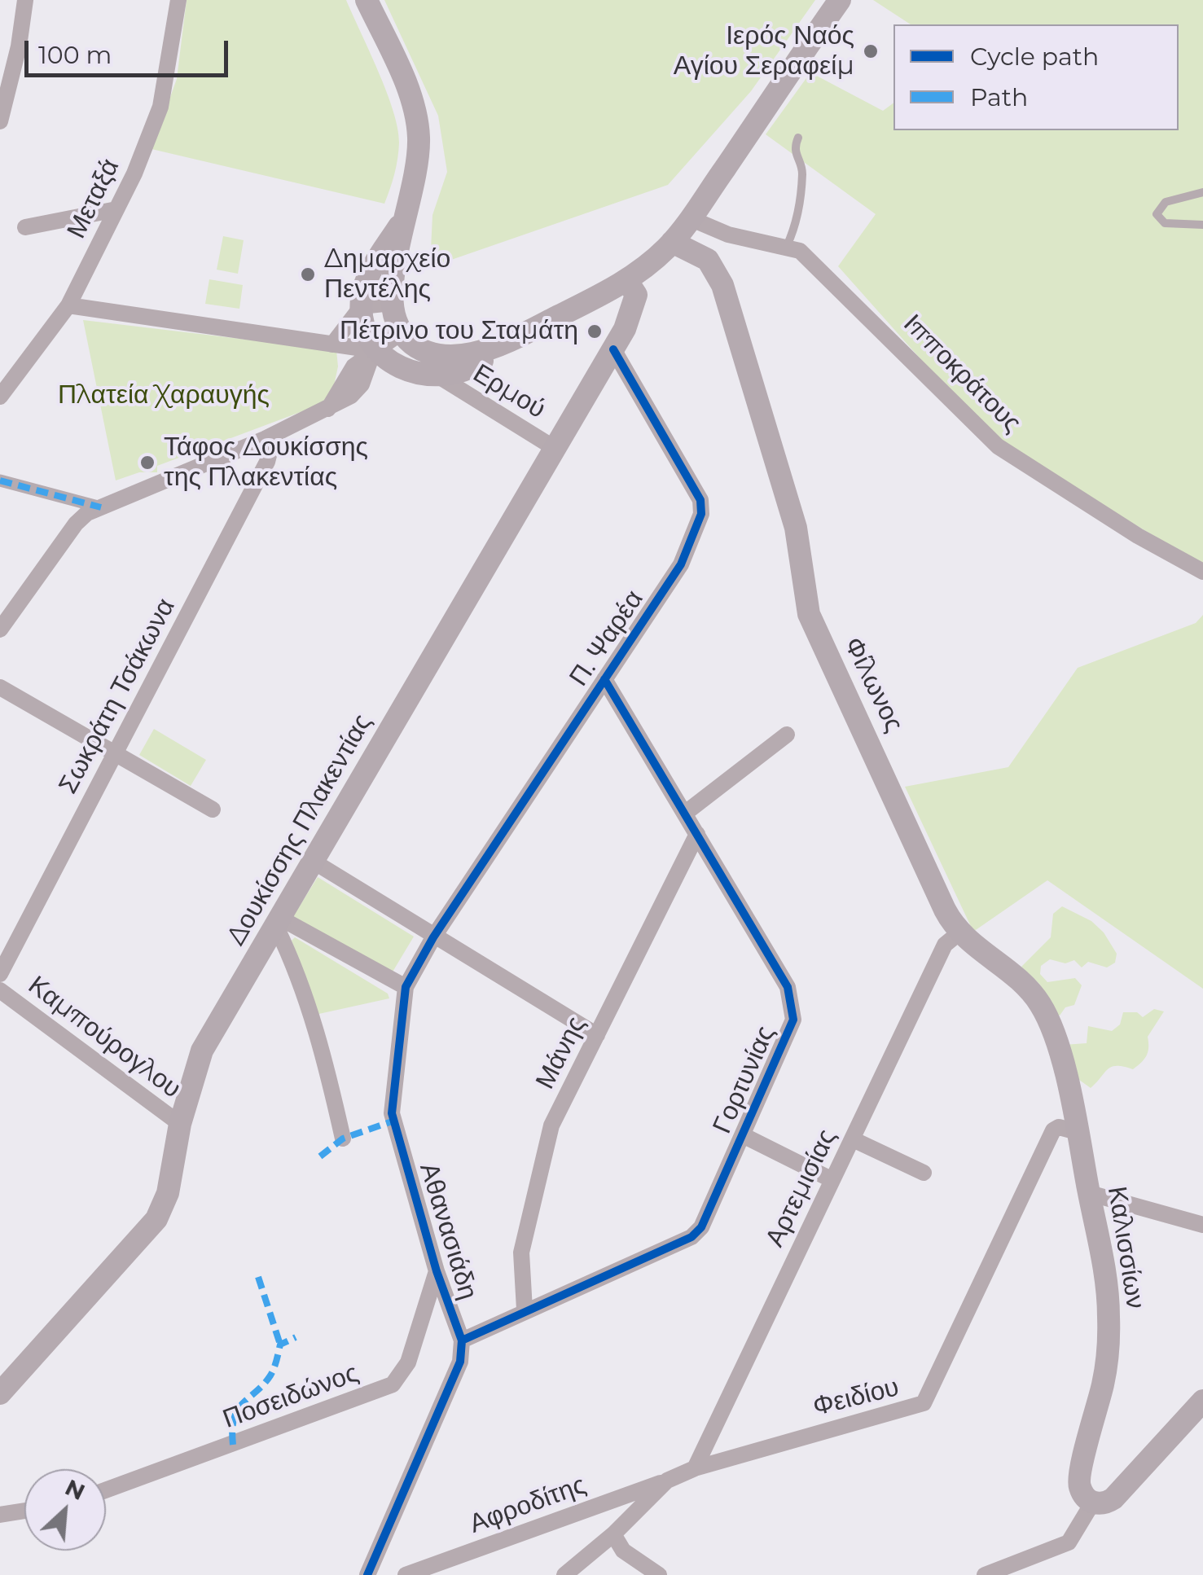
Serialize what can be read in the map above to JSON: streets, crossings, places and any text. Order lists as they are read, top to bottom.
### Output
{
  "streets": {
    "main road": ["Φίλωνος", "Δουκίσσης Πλακεντίας", "Καλισσίων"],
    "street": [
      "Μεταξά",
      "Ιπποκράτους",
      "Ερμού",
      "Π. Ψαρέα",
      "Σωκράτη Τσάκωνα",
      "Καμπούρογλου",
      "Μάνης",
      "Γορτυνίας",
      "Αρτεμισίας",
      "Αθανασιάδη",
      "Ποσειδώνος",
      "Φειδίου",
      "Αφροδίτης"
    ]
  },
  "crossings": [
    ["Ερμού", "Δουκίσσης Πλακεντίας"],
    ["Π. Ψαρέα", "Δουκίσσης Πλακεντίας"],
    ["Π. Ψαρέα", "Γορτυνίας"],
    ["Π. Ψαρέα", "Αθανασιάδη"],
    ["Φίλωνος", "Αρτεμισίας"],
    ["Φίλωνος", "Καλισσίων"],
    ["Φίλωνος", "Φειδίου"],
    ["Δουκίσσης Πλακεντίας", "Καμπούρογλου"],
    ["Μάνης", "Γορτυνίας"],
    ["Γορτυνίας", "Αθανασιάδη"],
    ["Αρτεμισίας", "Φειδίου"],
    ["Αθανασιάδη", "Ποσειδώνος"],
    ["Καλισσίων", "Φειδίου"],
    ["Φειδίου", "Αφροδίτης"]
  ],
  "parks": ["Πλατεία Χαραυγής"],
  "places": [
    "Ιερός Ναός Αγίου Σεραφείμ",
    "Δημαρχείο Πεντέλης",
    "Πέτρινο του Σταμάτη",
    "Τάφος Δουκίσσης της Πλακεντίας"
  ],
  "legend": ["Cycle path", "Path"],
  "scale_bar": "100 m",
  "north": "top right"
}
